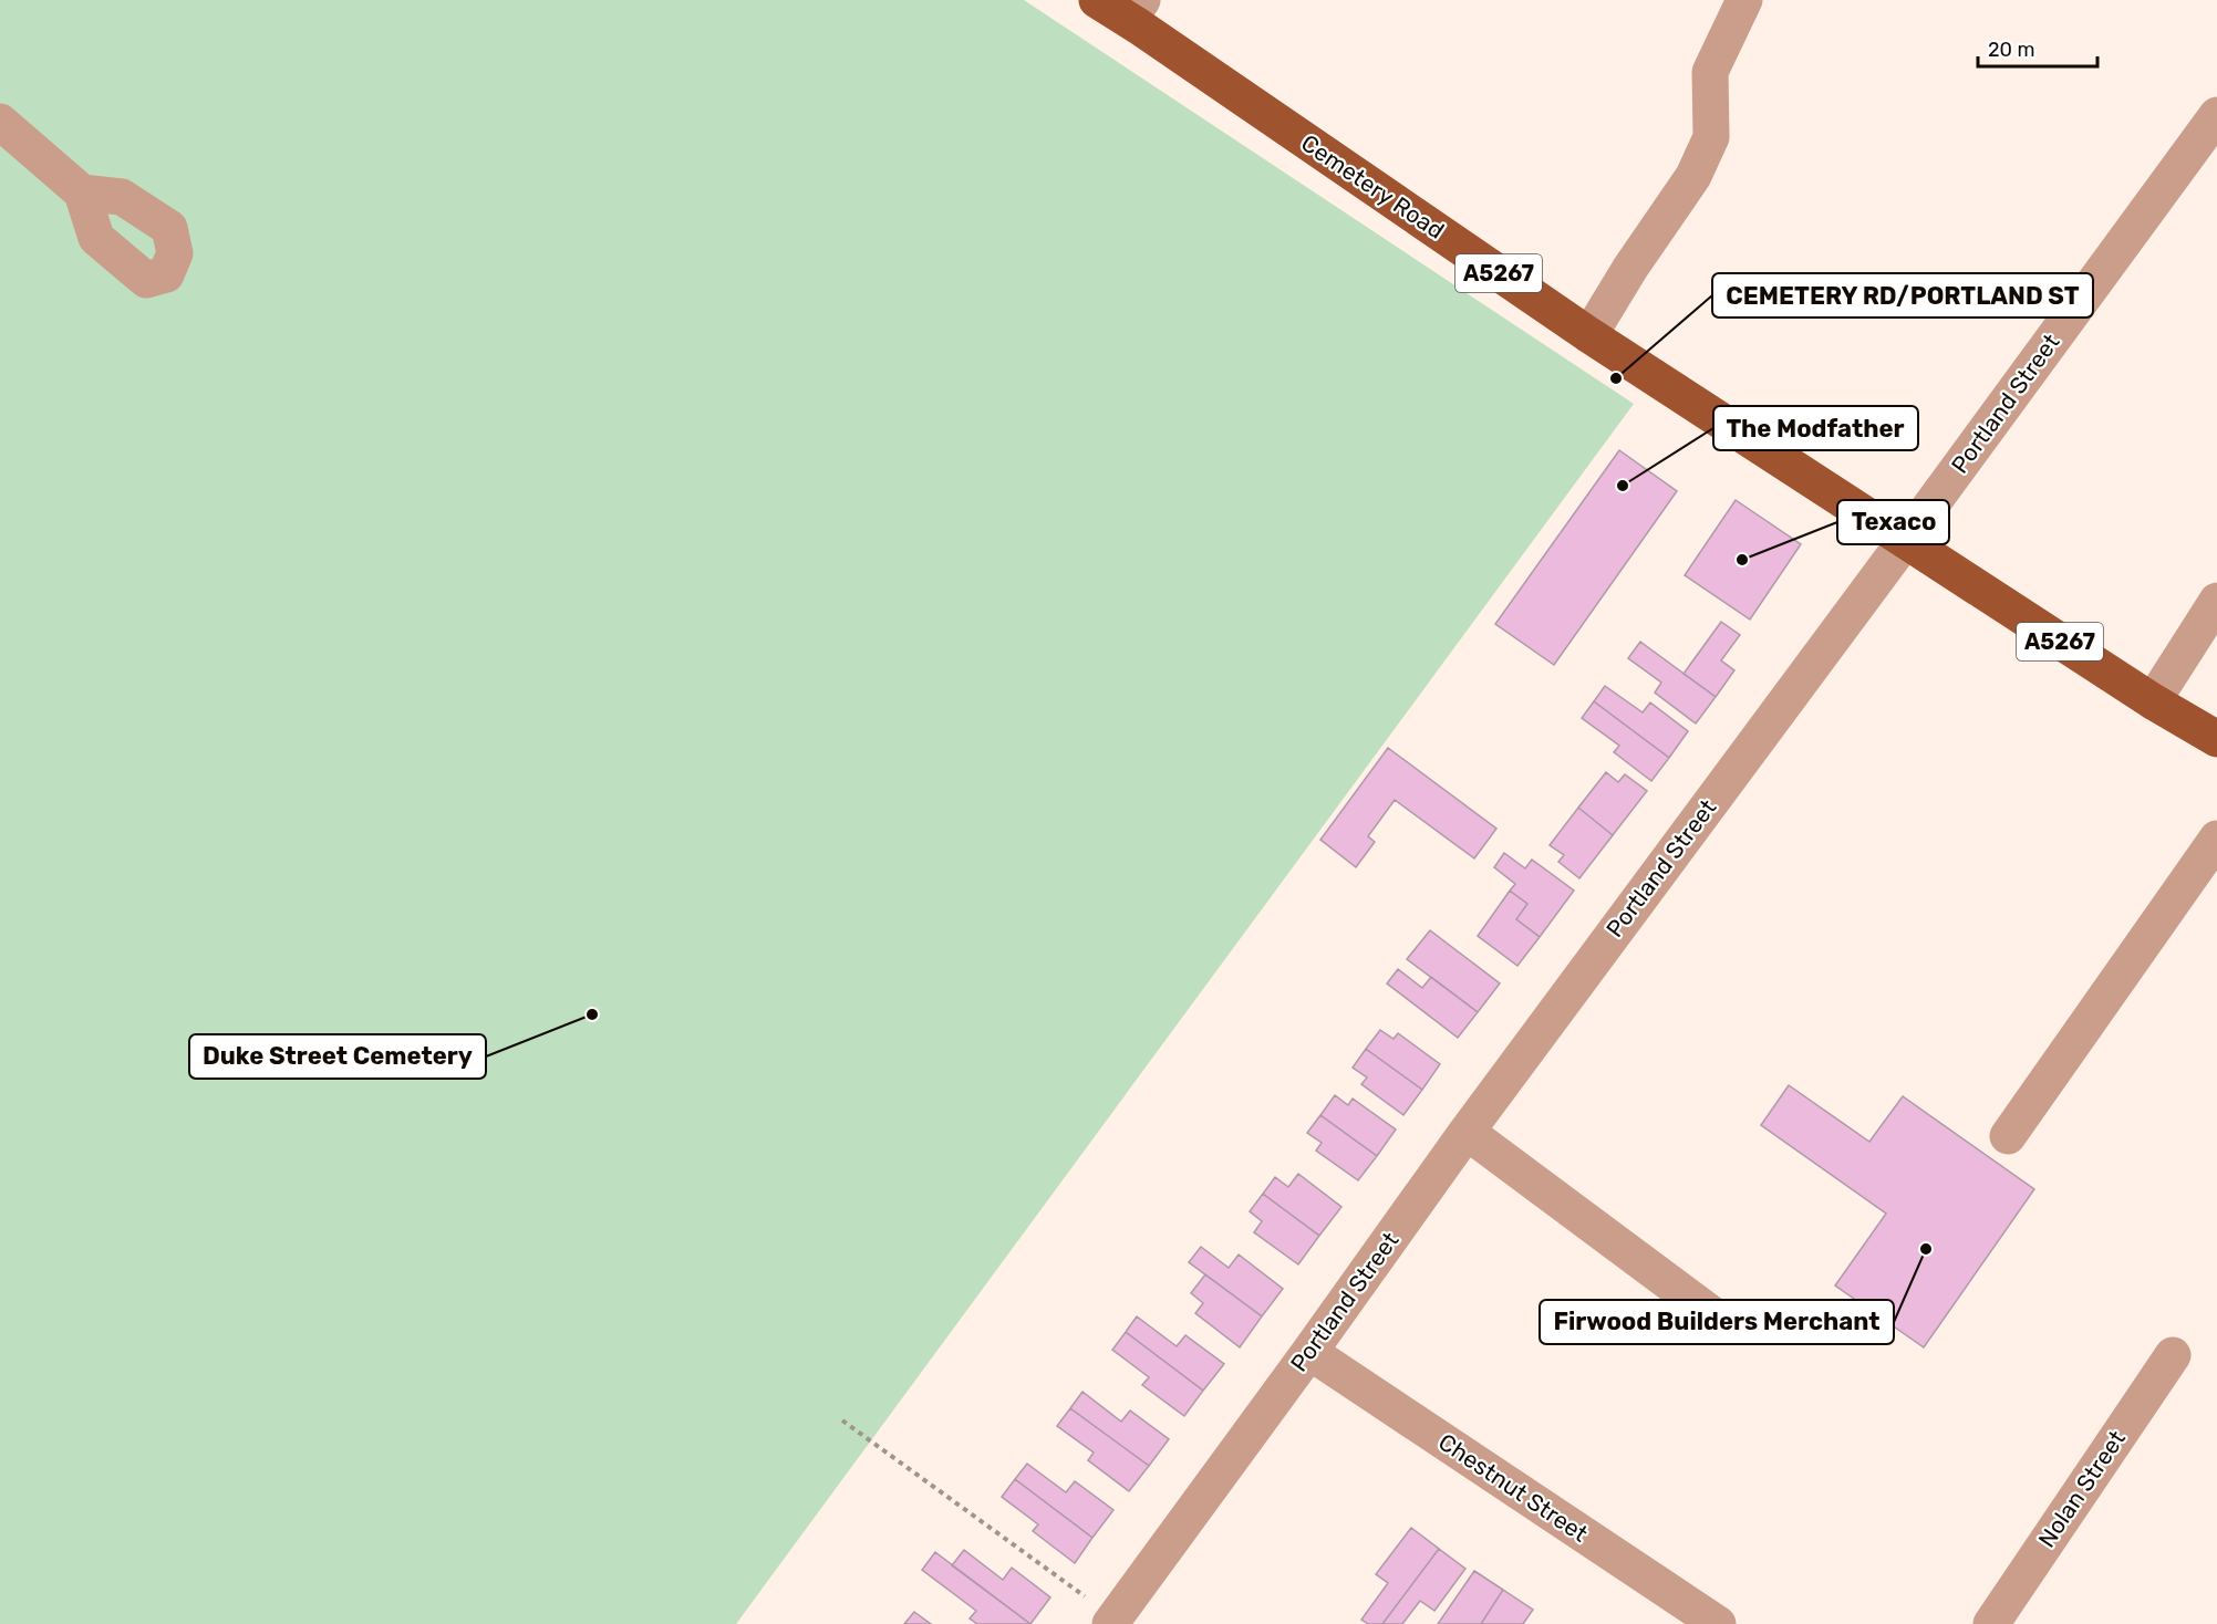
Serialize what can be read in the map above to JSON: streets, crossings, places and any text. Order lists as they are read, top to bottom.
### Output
{
  "streets": {
    "main road": ["Cemetery Road", "A5267"],
    "street": ["Portland Street", "Chestnut Street", "Nolan Street"]
  },
  "crossings": [
    ["Cemetery Road", "Portland Street"],
    ["Portland Street", "Chestnut Street"]
  ],
  "places": [
    "CEMETERY RD/PORTLAND ST",
    "The Modfather",
    "Texaco",
    "Duke Street Cemetery",
    "Firwood Builders Merchant"
  ],
  "scale_bar": "20 m"
}
